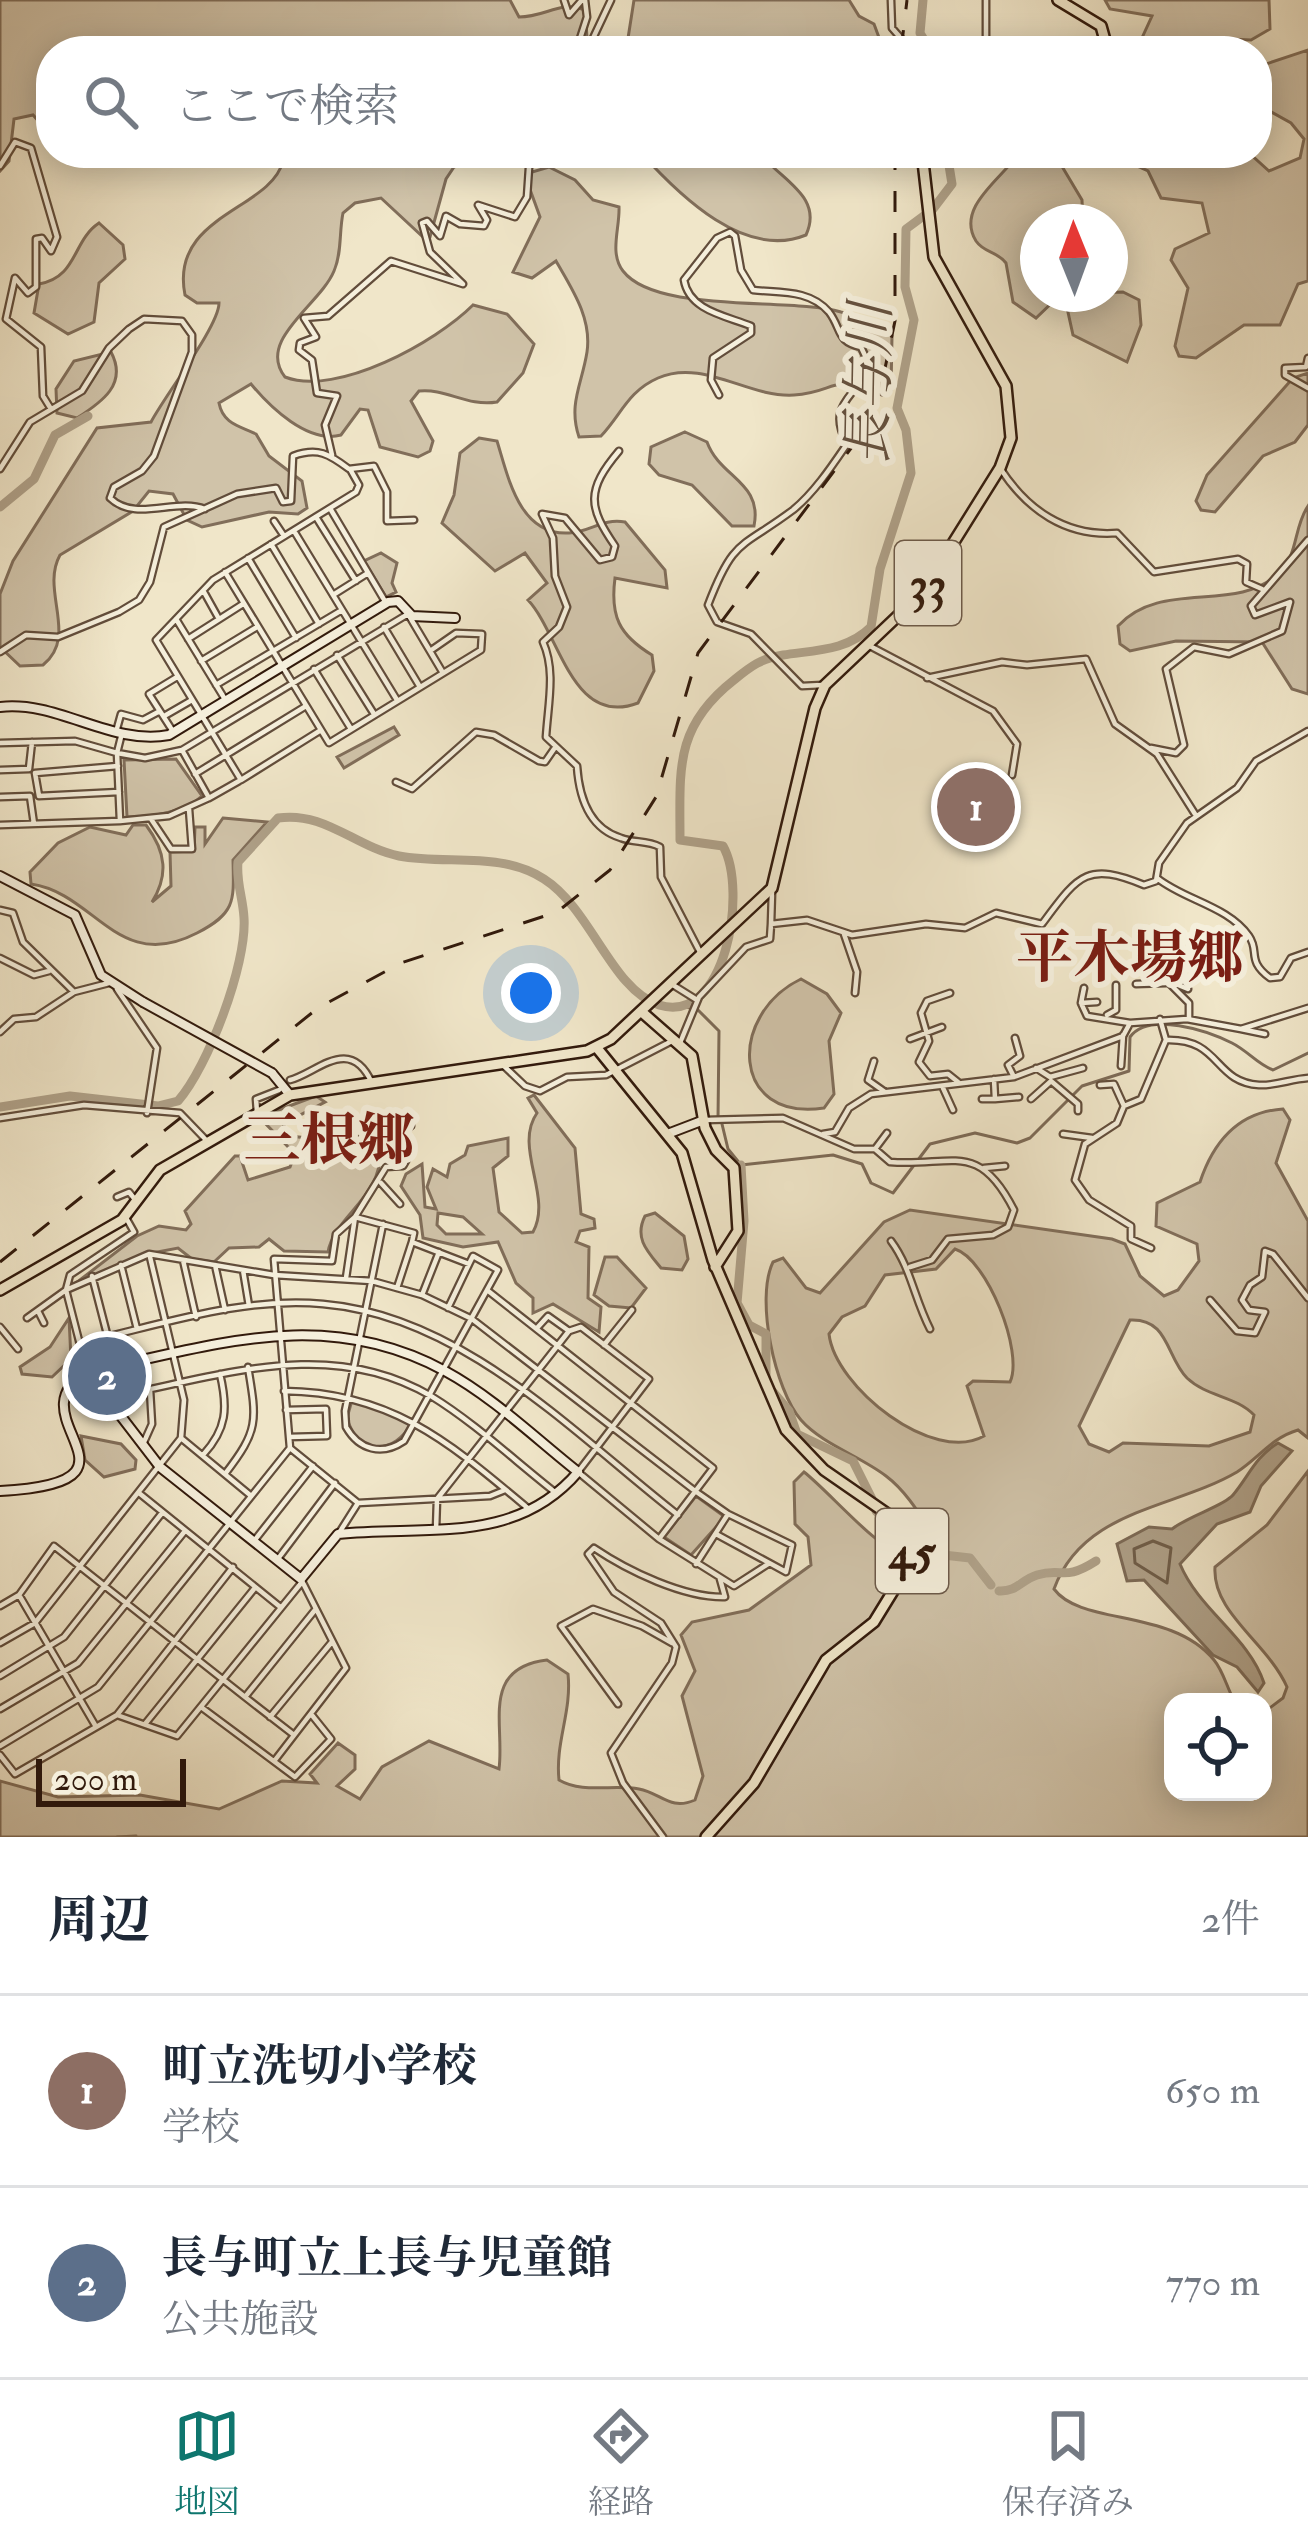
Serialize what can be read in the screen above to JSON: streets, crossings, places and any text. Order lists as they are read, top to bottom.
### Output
{
  "streets": {
    "main road": ["33", "45"]
  },
  "districts": ["平木場郷", "三根郷"],
  "water": ["長与川"],
  "scale_bar": "200 m",
  "north": "top",
  "page": {
    "search": "ここで検索",
    "pins": ["1", "2"],
    "scale": "200 m",
    "heading": ["周辺", "2件"],
    "list": [
      {
        "mark": "1",
        "name": "町立洗切小学校",
        "note": "学校",
        "value": "650 m"
      },
      {
        "mark": "2",
        "name": "長与町立上長与児童館",
        "note": "公共施設",
        "value": "770 m"
      }
    ],
    "nav": ["地図", "経路", "保存済み"]
  }
}
